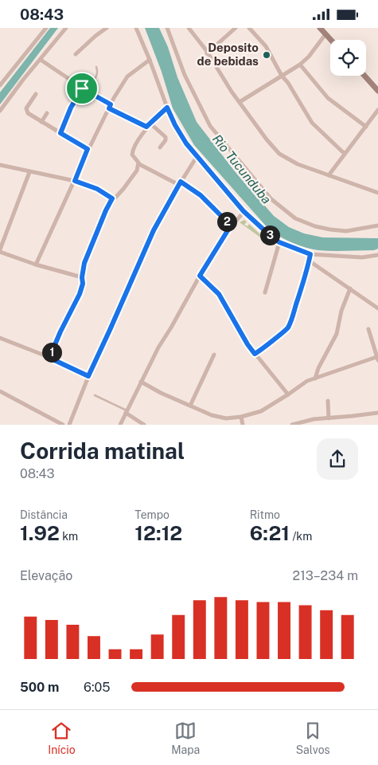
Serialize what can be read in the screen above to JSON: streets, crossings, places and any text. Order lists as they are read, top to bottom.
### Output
{
  "water": ["Rio Tucunduba"],
  "places": ["Deposito de bebidas"],
  "page": {
    "status": "08:43",
    "pins": ["2", "3", "1"],
    "heading": ["Corrida matinal", "08:43"],
    "stats": [
      ["Distância", "1.92 km"],
      ["Tempo", "12:12"],
      ["Ritmo", "6:21 /km"]
    ],
    "chart": ["Elevação", "213–234 m"],
    "list": [
      {
        "name": "500 m",
        "note": "6:05"
      }
    ],
    "tabs": ["Início", "Mapa", "Salvos"]
  }
}
